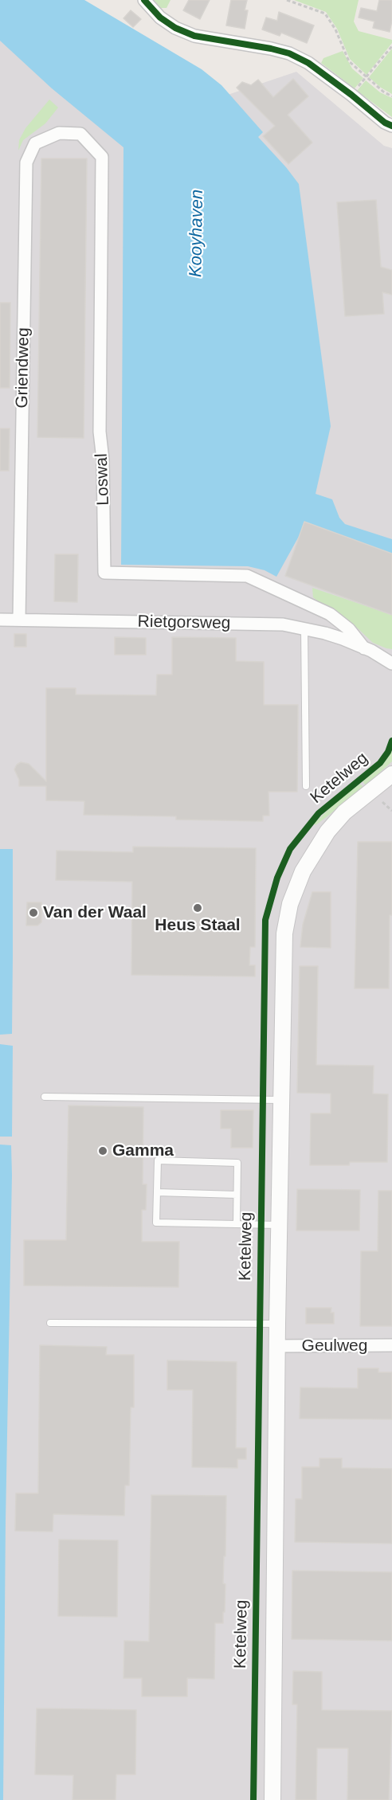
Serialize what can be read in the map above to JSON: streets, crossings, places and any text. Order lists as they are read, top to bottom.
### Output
{
  "streets": {
    "street": [
      "Griendweg",
      "Loswal",
      "Rietgorsweg",
      "Ketelweg",
      "Geulweg"
    ]
  },
  "crossings": [
    ["Griendweg", "Loswal"],
    ["Griendweg", "Rietgorsweg"],
    ["Loswal", "Rietgorsweg"],
    ["Ketelweg", "Geulweg"]
  ],
  "water": ["Kooyhaven"],
  "places": ["Heus Staal", "Van der Waal", "Gamma"]
}
